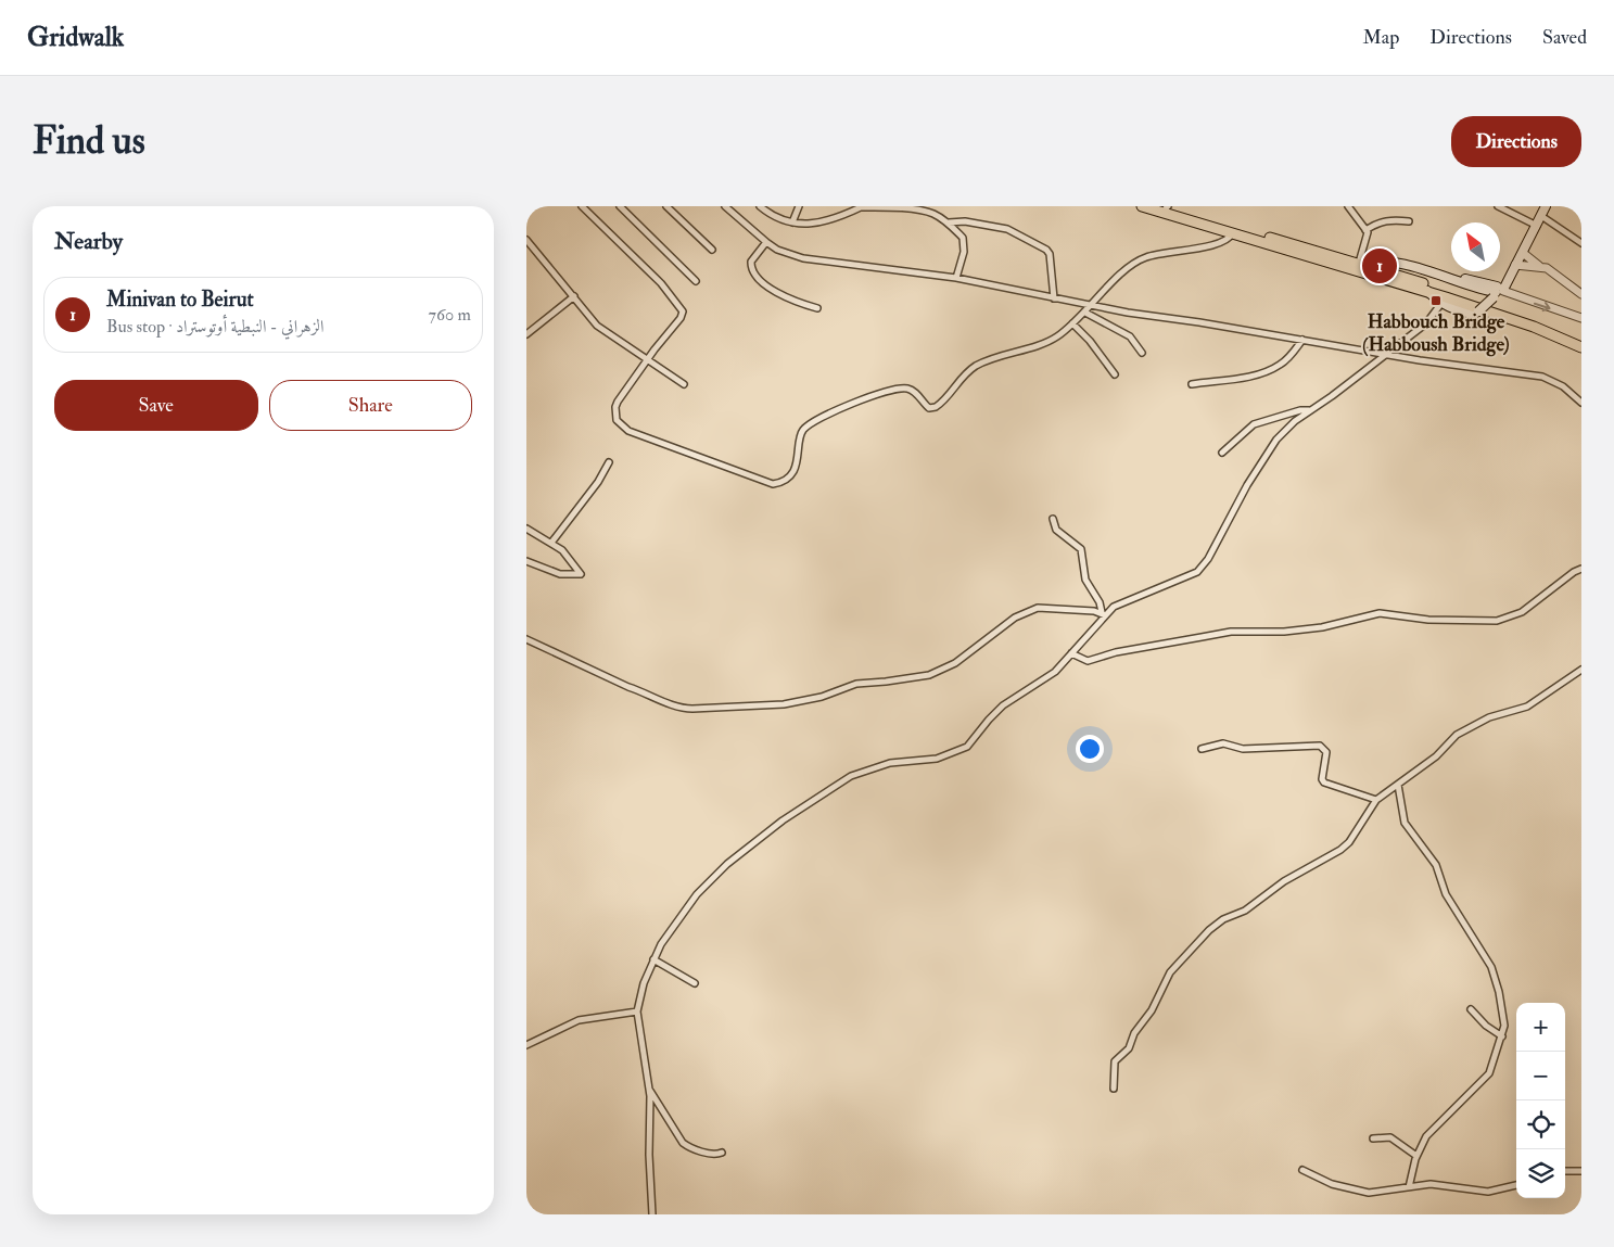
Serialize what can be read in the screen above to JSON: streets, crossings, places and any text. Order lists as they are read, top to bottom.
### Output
{
  "places": {
    "transit": ["Habbouch Bridge (Habboush Bridge)"]
  },
  "north": "top left",
  "page": {
    "header": "Gridwalk",
    "nav": ["Map", "Directions", "Saved"],
    "buttons": [
      "Directions",
      ["Save", "Share"]
    ],
    "title": "Find us",
    "heading": "Nearby",
    "pins": "1",
    "list": [
      {
        "mark": "1",
        "name": "Minivan to Beirut",
        "note": "Bus stop · الزهراني - النبطية أوتوستراد",
        "value": "760 m"
      }
    ],
    "map_buttons": ["+", "−"]
  }
}
